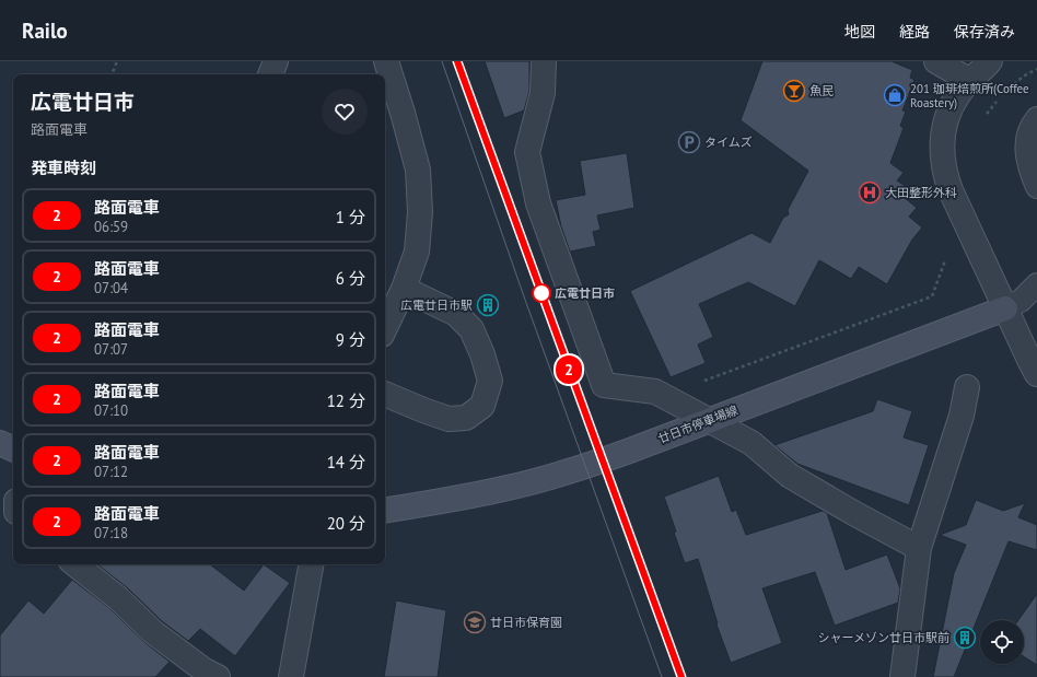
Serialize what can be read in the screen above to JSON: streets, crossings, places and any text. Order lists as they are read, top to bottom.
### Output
{
  "streets": {
    "main road": ["廿日市停車場線"]
  },
  "places": {
    "bar": ["魚民"],
    "shop": ["201 珈琲焙煎所(Coffee Roastery)"],
    "parking": ["タイムズ"],
    "hospital": ["大田整形外科"],
    "other": ["広電廿日市"],
    "building": ["広電廿日市駅", "シャーメゾン廿日市駅前"],
    "school or university": ["廿日市保育園"]
  },
  "lines": ["tram line 2"],
  "page": {
    "header": "Railo",
    "nav": ["地図", "経路", "保存済み"],
    "on_map": "2",
    "heading": [
      ["広電廿日市", "路面電車"],
      "発車時刻"
    ],
    "list": [
      {
        "mark": "2",
        "name": "路面電車",
        "note": "06:59",
        "value": "1 分"
      },
      {
        "mark": "2",
        "name": "路面電車",
        "note": "07:04",
        "value": "6 分"
      },
      {
        "mark": "2",
        "name": "路面電車",
        "note": "07:07",
        "value": "9 分"
      },
      {
        "mark": "2",
        "name": "路面電車",
        "note": "07:10",
        "value": "12 分"
      },
      {
        "mark": "2",
        "name": "路面電車",
        "note": "07:12",
        "value": "14 分"
      },
      {
        "mark": "2",
        "name": "路面電車",
        "note": "07:18",
        "value": "20 分"
      }
    ]
  }
}
